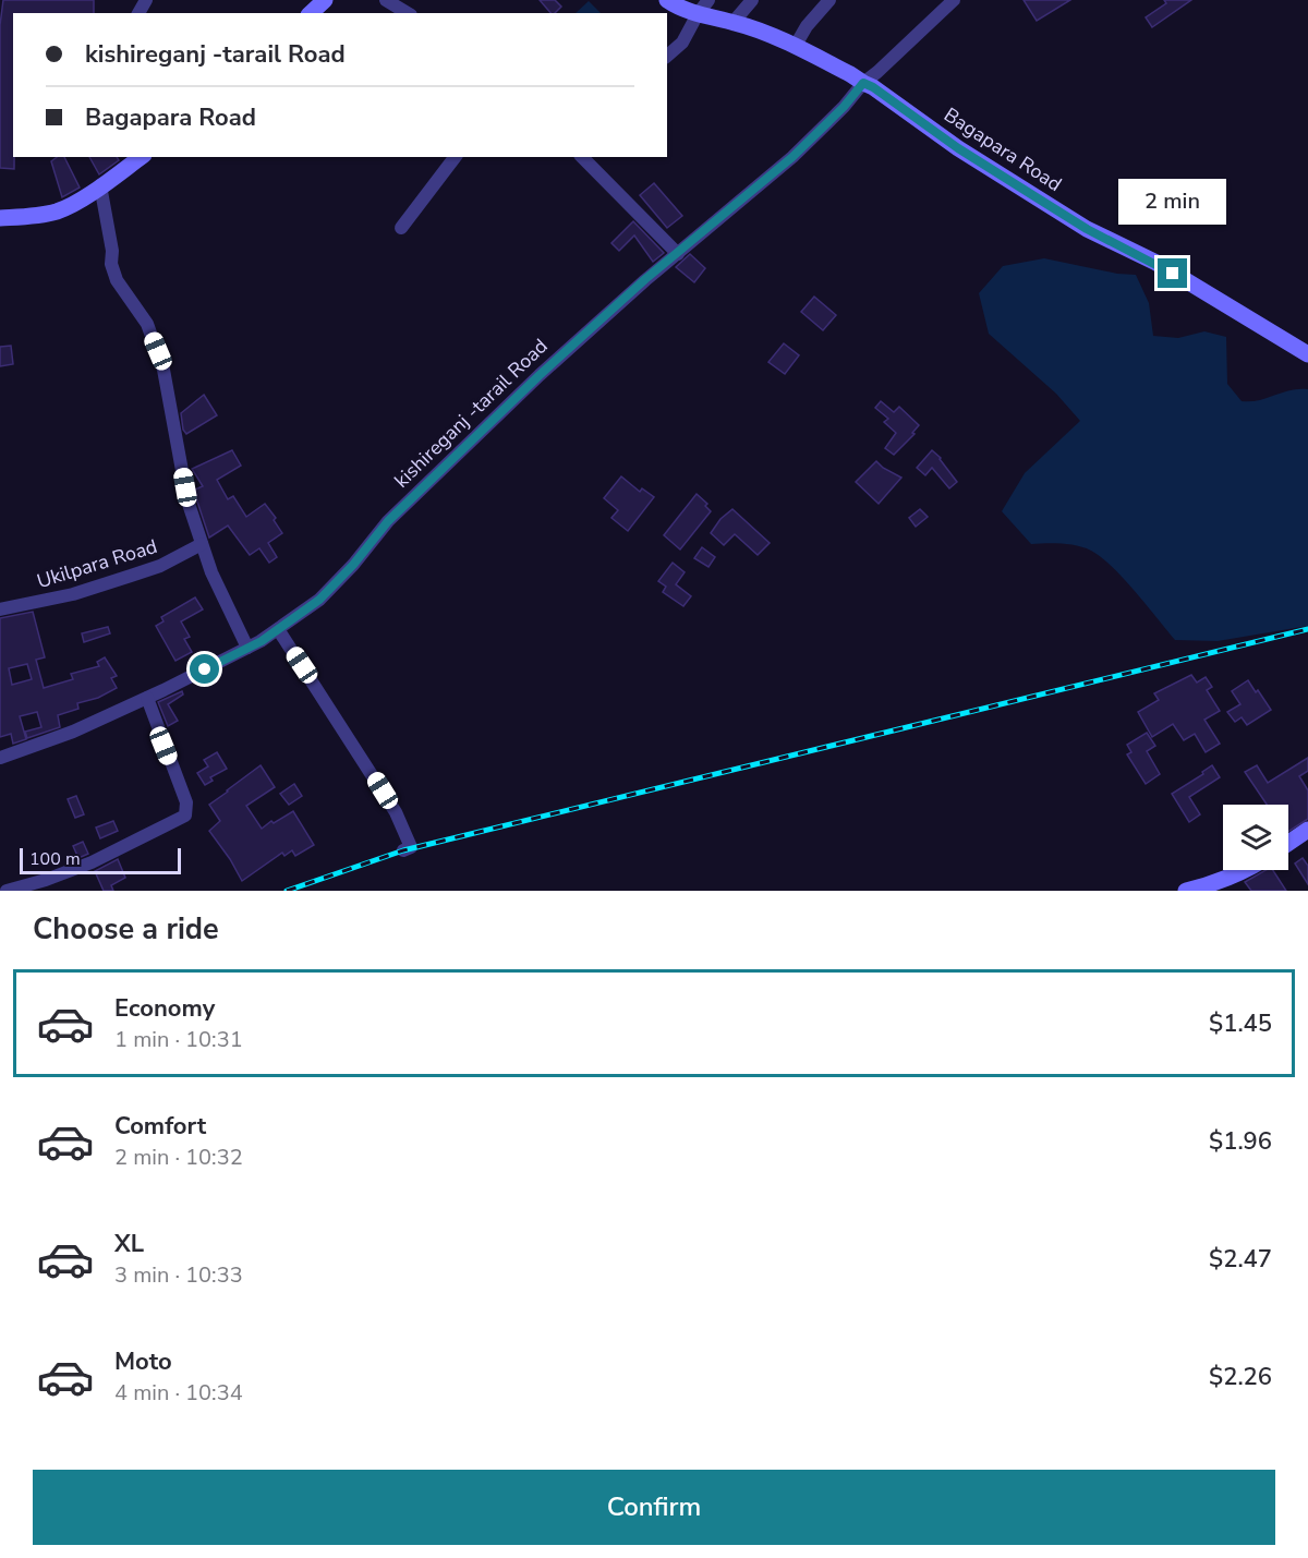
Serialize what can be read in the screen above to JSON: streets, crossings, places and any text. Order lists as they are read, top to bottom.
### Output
{
  "streets": {
    "street": ["Bagapara Road", "kishireganj -tarail Road", "Ukilpara Road"]
  },
  "crossings": [
    ["Bagapara Road", "kishireganj -tarail Road"]
  ],
  "scale_bar": "100 m",
  "page": {
    "banner": ["kishireganj -tarail Road", "Bagapara Road"],
    "bubble": "2 min",
    "scale": "100 m",
    "heading": "Choose a ride",
    "list": [
      {
        "name": "Economy",
        "note": "1 min · 10:31",
        "value": "$1.45"
      },
      {
        "name": "Comfort",
        "note": "2 min · 10:32",
        "value": "$1.96"
      },
      {
        "name": "XL",
        "note": "3 min · 10:33",
        "value": "$2.47"
      },
      {
        "name": "Moto",
        "note": "4 min · 10:34",
        "value": "$2.26"
      }
    ],
    "buttons": "Confirm"
  }
}
